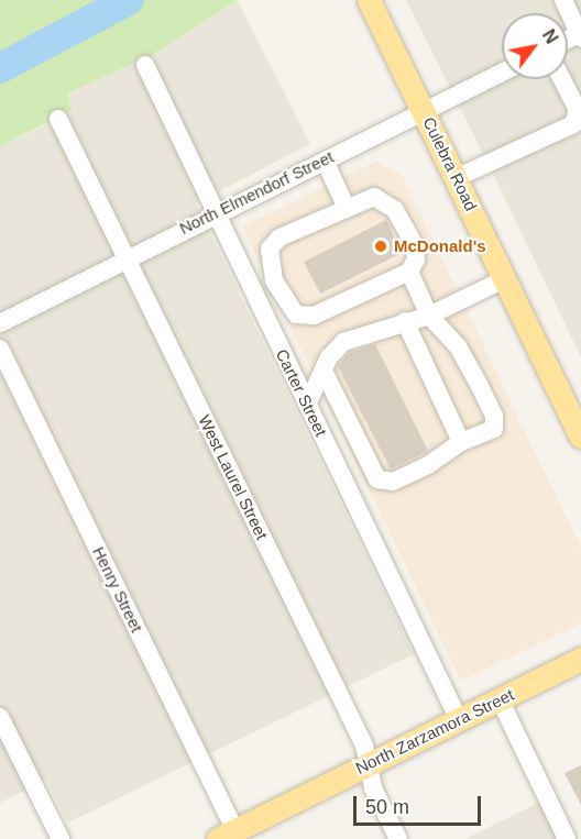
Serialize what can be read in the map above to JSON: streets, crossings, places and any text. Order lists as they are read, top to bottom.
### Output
{
  "streets": {
    "main road": ["Culebra Road", "North Zarzamora Street"],
    "street": [
      "North Elmendorf Street",
      "Carter Street",
      "West Laurel Street",
      "Henry Street"
    ]
  },
  "crossings": [
    ["Culebra Road", "North Elmendorf Street"],
    ["North Elmendorf Street", "Carter Street"],
    ["North Elmendorf Street", "West Laurel Street"],
    ["Carter Street", "North Zarzamora Street"],
    ["West Laurel Street", "North Zarzamora Street"],
    ["Henry Street", "North Zarzamora Street"]
  ],
  "places": ["McDonald's"],
  "scale_bar": "50 m",
  "north": "top right"
}
